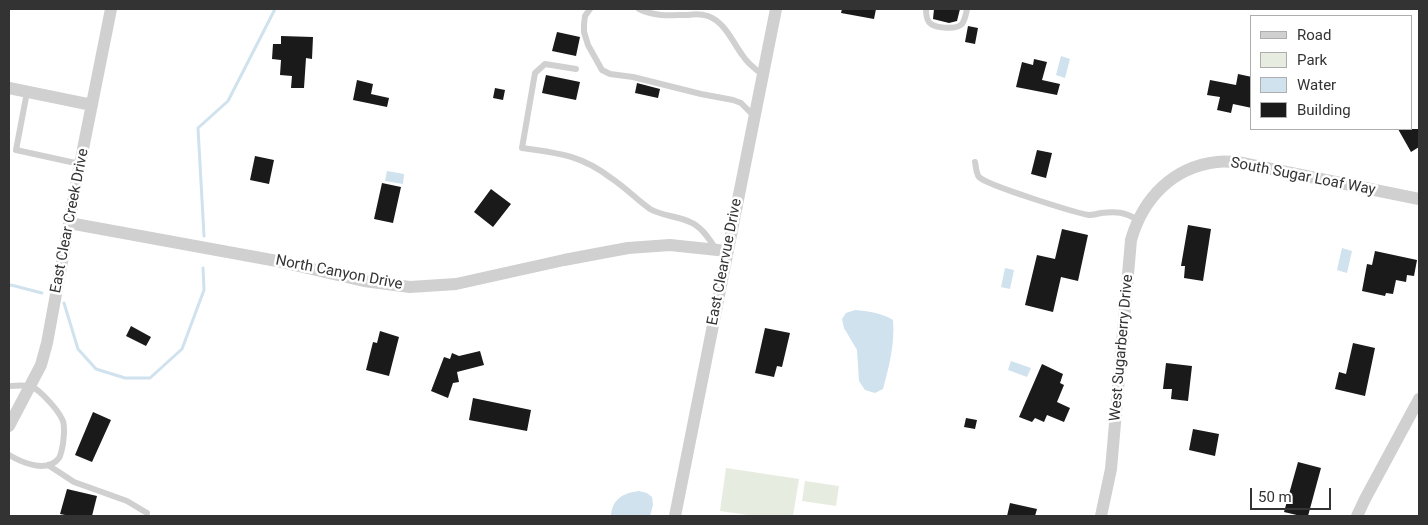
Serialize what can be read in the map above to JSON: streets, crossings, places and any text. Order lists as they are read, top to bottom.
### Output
{
  "streets": {
    "street": [
      "South Sugar Loaf Way",
      "East Clear Creek Drive",
      "East Clearvue Drive",
      "North Canyon Drive",
      "West Sugarberry Drive"
    ]
  },
  "crossings": [
    ["South Sugar Loaf Way", "West Sugarberry Drive"],
    ["East Clear Creek Drive", "North Canyon Drive"],
    ["East Clearvue Drive", "North Canyon Drive"]
  ],
  "legend": [
    "Road",
    "Park",
    "Water",
    "Building"
  ],
  "scale_bar": "50 m"
}
